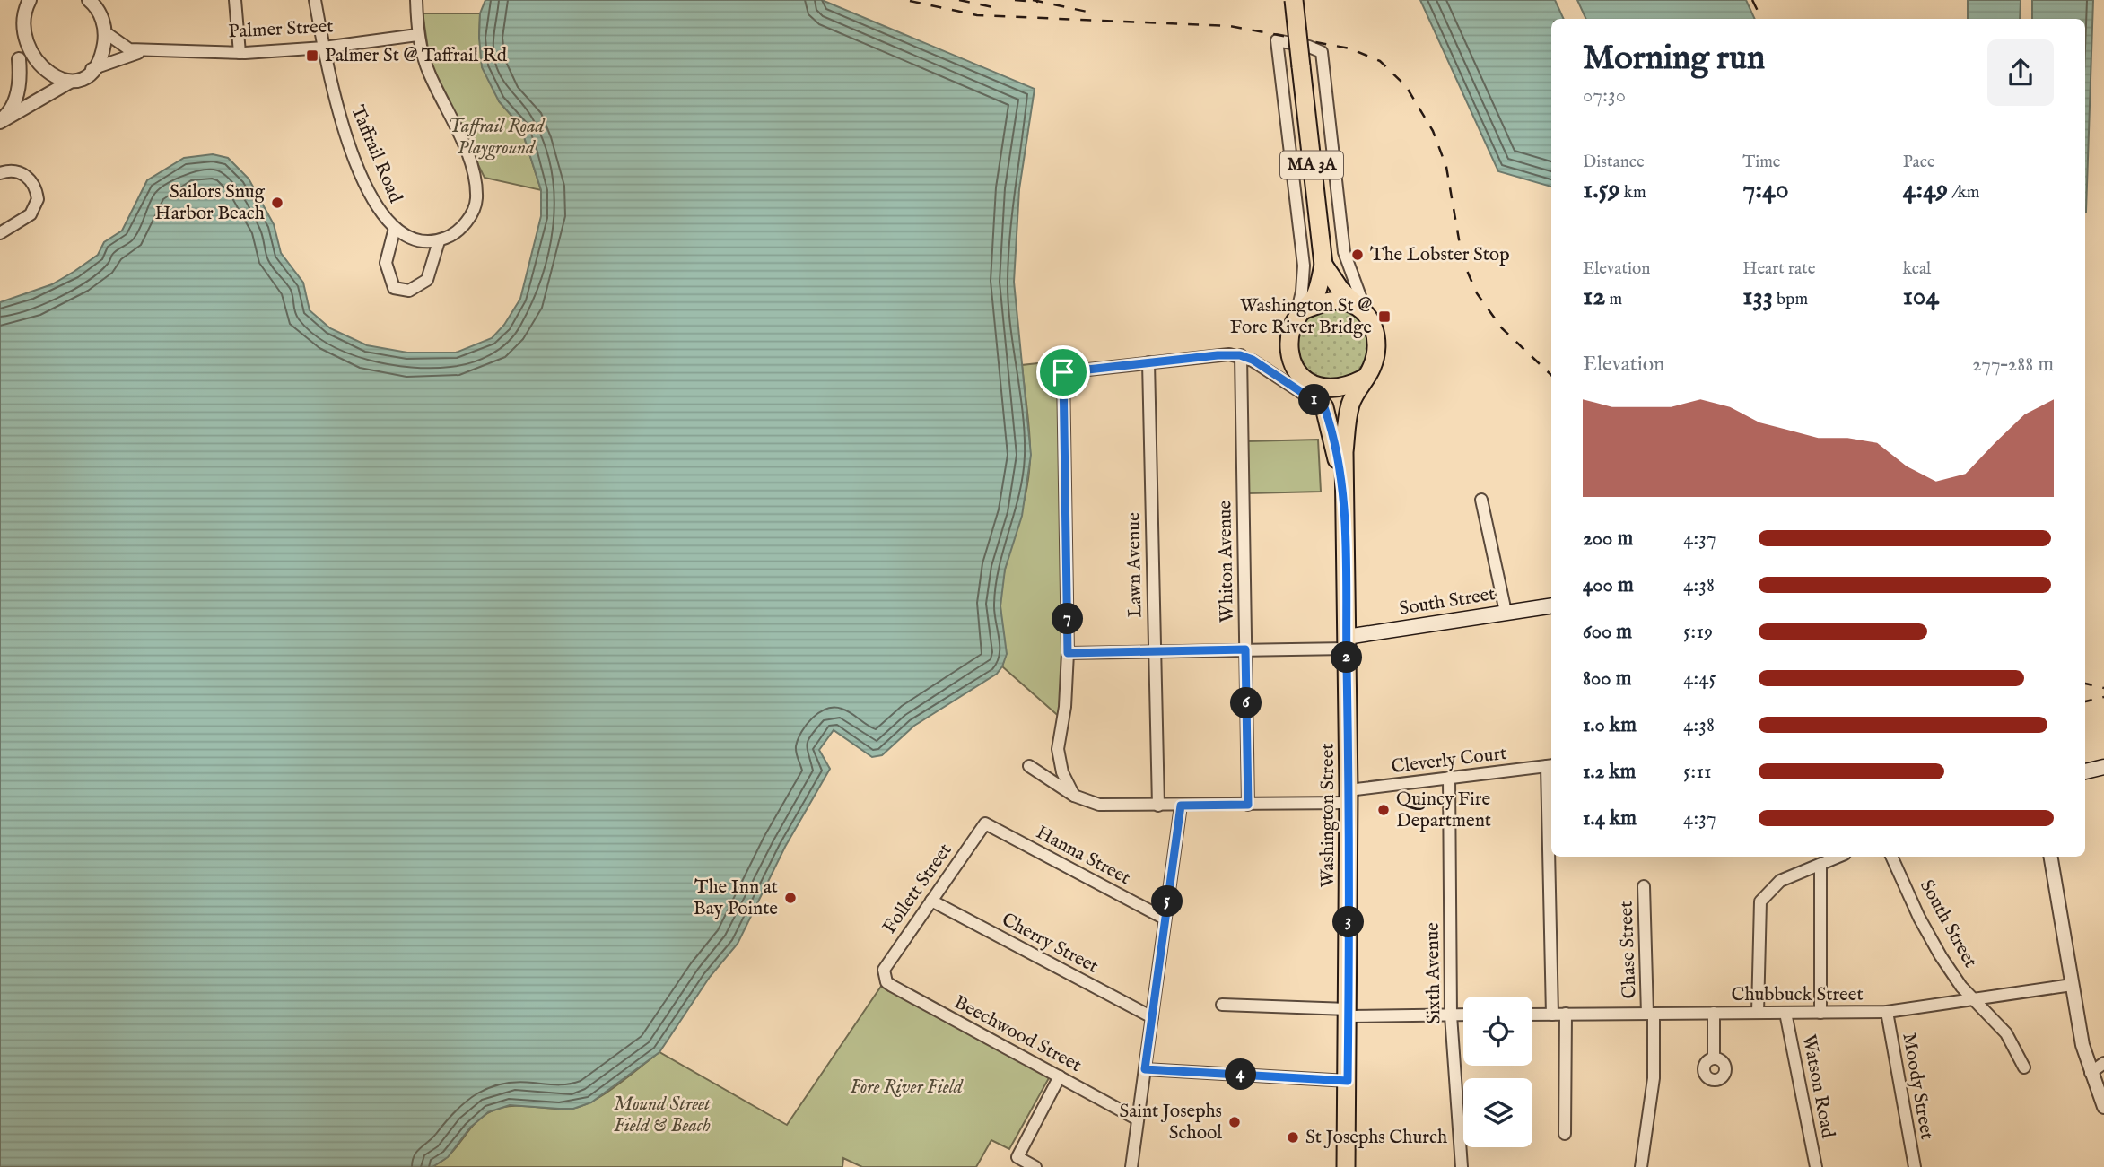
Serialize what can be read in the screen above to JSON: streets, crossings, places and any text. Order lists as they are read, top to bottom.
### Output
{
  "streets": {
    "main road": ["MA 3A", "South Street", "Washington Street"],
    "street": [
      "Palmer Street",
      "Taffrail Road",
      "Whiton Avenue",
      "Lawn Avenue",
      "Cleverly Court",
      "Hanna Street",
      "Follett Street",
      "Cherry Street",
      "Chase Street",
      "Sixth Avenue",
      "Chubbuck Street",
      "Beechwood Street",
      "Watson Road",
      "Moody Street"
    ]
  },
  "crossings": [
    ["Palmer Street", "Taffrail Road"],
    ["MA 3A", "Washington Street"],
    ["Whiton Avenue", "Cleverly Court"],
    ["Lawn Avenue", "Cleverly Court"],
    ["South Street", "Washington Street"],
    ["South Street", "Chubbuck Street"],
    ["Cleverly Court", "Washington Street"],
    ["Cleverly Court", "Sixth Avenue"],
    ["Hanna Street", "Follett Street"],
    ["Follett Street", "Cherry Street"],
    ["Follett Street", "Beechwood Street"],
    ["Chase Street", "Chubbuck Street"],
    ["Chubbuck Street", "Watson Road"],
    ["Chubbuck Street", "Moody Street"]
  ],
  "parks": ["Taffrail Road Playground", "Fore River Field", "Mound Street Field & Beach"],
  "places": {
    "transit": ["Palmer St @ Taffrail Rd", "Washington St @ Fore River Bridge"],
    "other": [
      "Sailors Snug Harbor Beach",
      "The Lobster Stop",
      "Quincy Fire Department",
      "The Inn at Bay Pointe",
      "Saint Josephs School",
      "St Josephs Church"
    ]
  },
  "page": {
    "heading": ["Morning run", "07:30"],
    "stats": [
      ["Distance", "1.59 km"],
      ["Time", "7:40"],
      ["Pace", "4:49 /km"],
      ["Elevation", "12 m"],
      ["Heart rate", "133 bpm"],
      ["kcal", "104"]
    ],
    "chart": ["Elevation", "277–288 m"],
    "pins": [
      "1",
      "7",
      "2",
      "6",
      "5",
      "3",
      "4"
    ],
    "list": [
      {
        "name": "200 m",
        "note": "4:37"
      },
      {
        "name": "400 m",
        "note": "4:38"
      },
      {
        "name": "600 m",
        "note": "5:19"
      },
      {
        "name": "800 m",
        "note": "4:45"
      },
      {
        "name": "1.0 km",
        "note": "4:38"
      },
      {
        "name": "1.2 km",
        "note": "5:11"
      },
      {
        "name": "1.4 km",
        "note": "4:37"
      }
    ]
  }
}
